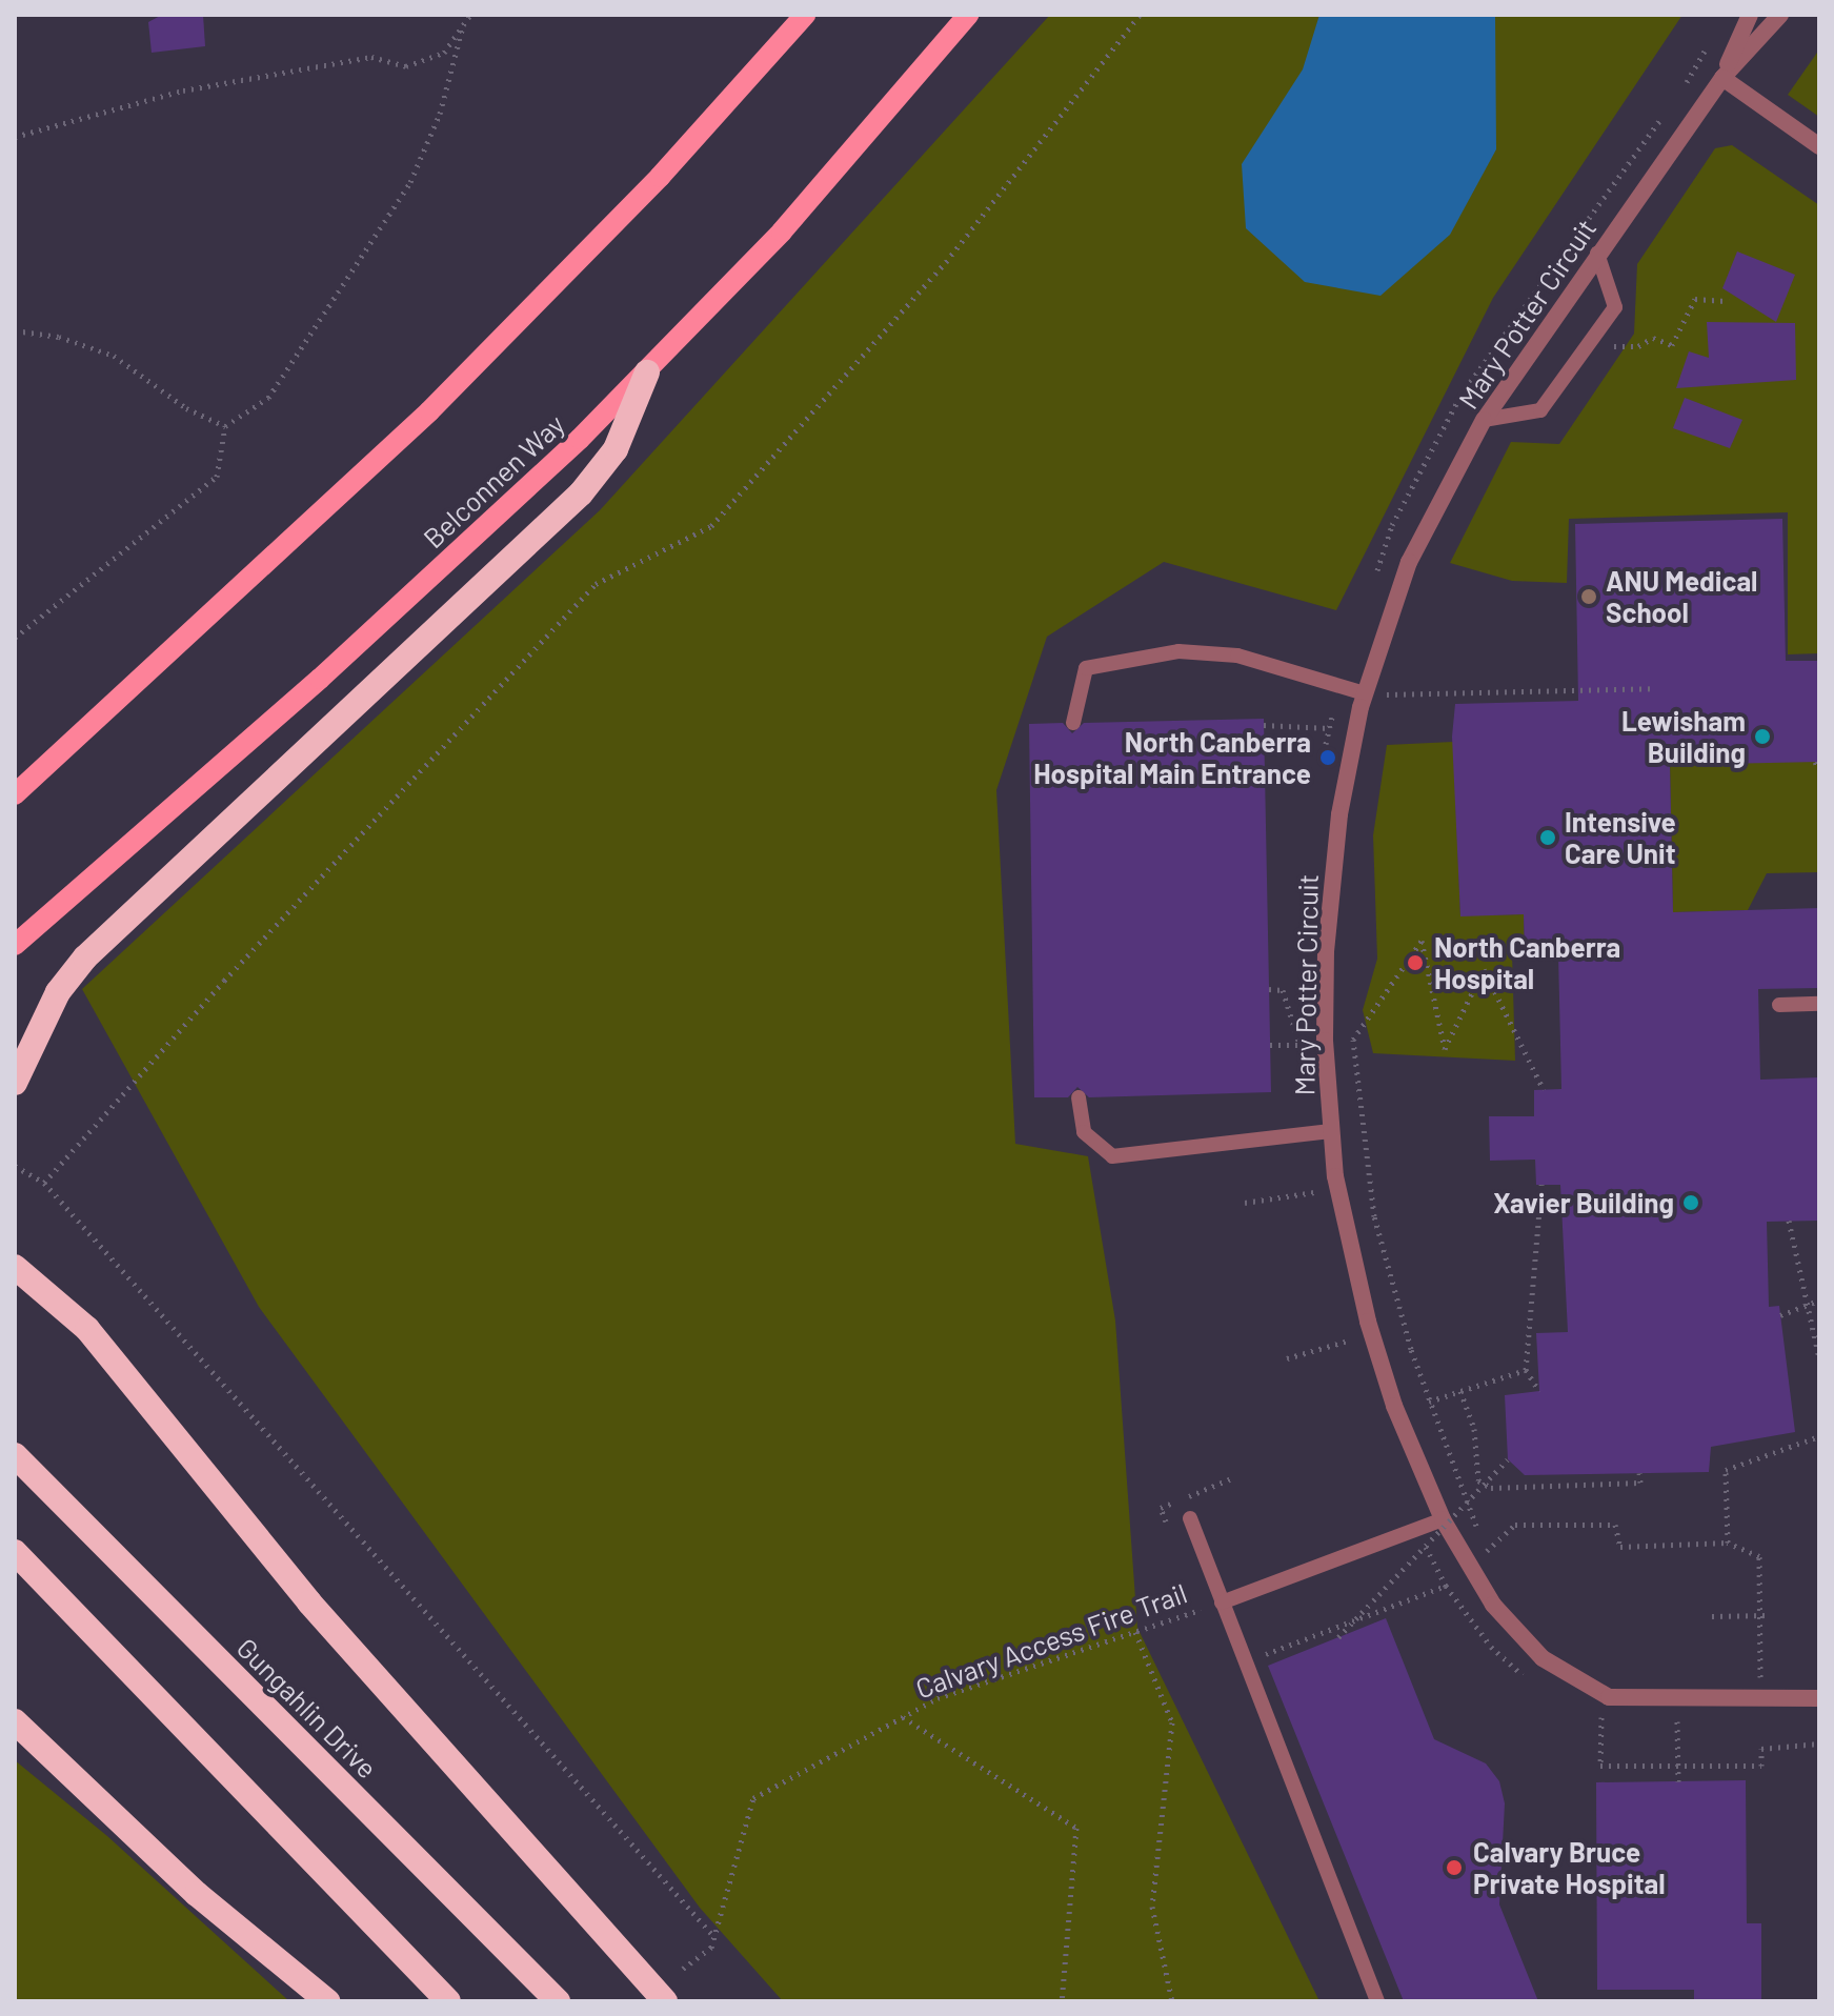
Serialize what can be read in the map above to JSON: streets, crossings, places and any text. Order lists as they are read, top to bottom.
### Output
{
  "streets": {
    "highway": ["Gungahlin Drive"],
    "main road": ["Belconnen Way"],
    "street": ["Mary Potter Circuit"],
    "path": ["Calvary Access Fire Trail"]
  },
  "places": [
    "ANU Medical School",
    "Lewisham Building",
    "North Canberra Hospital Main Entrance",
    "Intensive Care Unit",
    "North Canberra Hospital",
    "Xavier Building",
    "Calvary Bruce Private Hospital"
  ]
}
